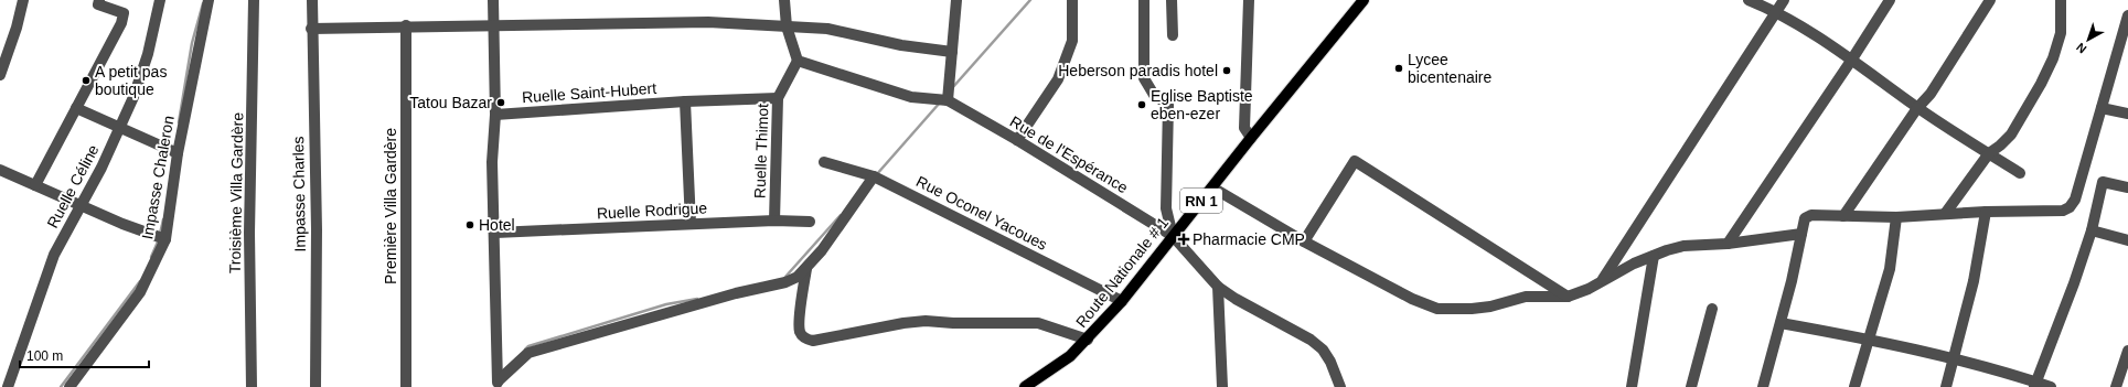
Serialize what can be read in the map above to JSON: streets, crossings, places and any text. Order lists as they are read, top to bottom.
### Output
{
  "streets": {
    "main road": ["RN 1", "Route Nationale # 1"],
    "street": [
      "Ruelle Saint-Hubert",
      "Ruelle Thimot",
      "Rue de l'Espérance",
      "Impasse Chaleron",
      "Ruelle Céline",
      "Troisième Villa Gardère",
      "Impasse Charles",
      "Première Villa Gardère",
      "Ruelle Rodrigue",
      "Rue Oconel Yacoues"
    ]
  },
  "crossings": [
    ["Ruelle Saint-Hubert", "Ruelle Thimot"],
    ["Ruelle Thimot", "Ruelle Rodrigue"],
    ["Rue de l'Espérance", "Route Nationale # 1"],
    ["Rue Oconel Yacoues", "Route Nationale # 1"]
  ],
  "places": {
    "other": [
      "Lycee bicentenaire",
      "Heberson paradis hotel",
      "A petit pas boutique",
      "Tatou Bazar",
      "Eglise Baptiste eben-ezer",
      "Hotel"
    ],
    "health": ["Pharmacie CMP"]
  },
  "scale_bar": "100 m",
  "north": "bottom left"
}
